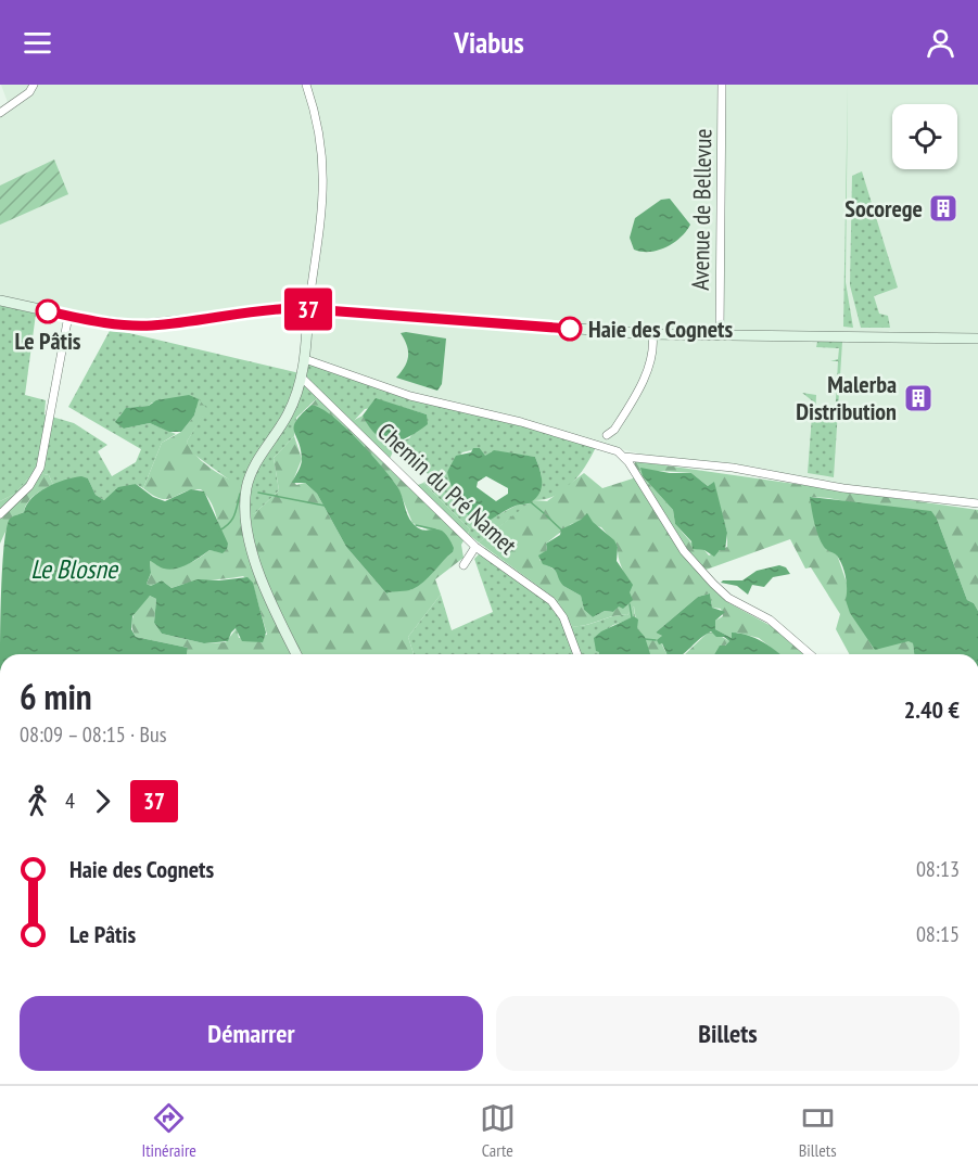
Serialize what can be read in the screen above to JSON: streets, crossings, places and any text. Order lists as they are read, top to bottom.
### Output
{
  "streets": {
    "street": ["Avenue de Bellevue", "Chemin du Pré Namet"]
  },
  "water": ["Le Blosne"],
  "places": {
    "building": ["Socorege", "Malerba Distribution"],
    "other": ["Le Pâtis", "Haie des Cognets"]
  },
  "lines": ["bus line 37"],
  "page": {
    "header": "Viabus",
    "on_map": "37",
    "heading": ["6 min", "08:09 – 08:15 · Bus", "2.40 €"],
    "legs": ["4", "37"],
    "list": [
      {
        "name": "Haie des Cognets",
        "value": "08:13"
      },
      {
        "name": "Le Pâtis",
        "value": "08:15"
      }
    ],
    "buttons": ["Démarrer", "Billets"],
    "tabs": ["Itinéraire", "Carte", "Billets"]
  }
}
